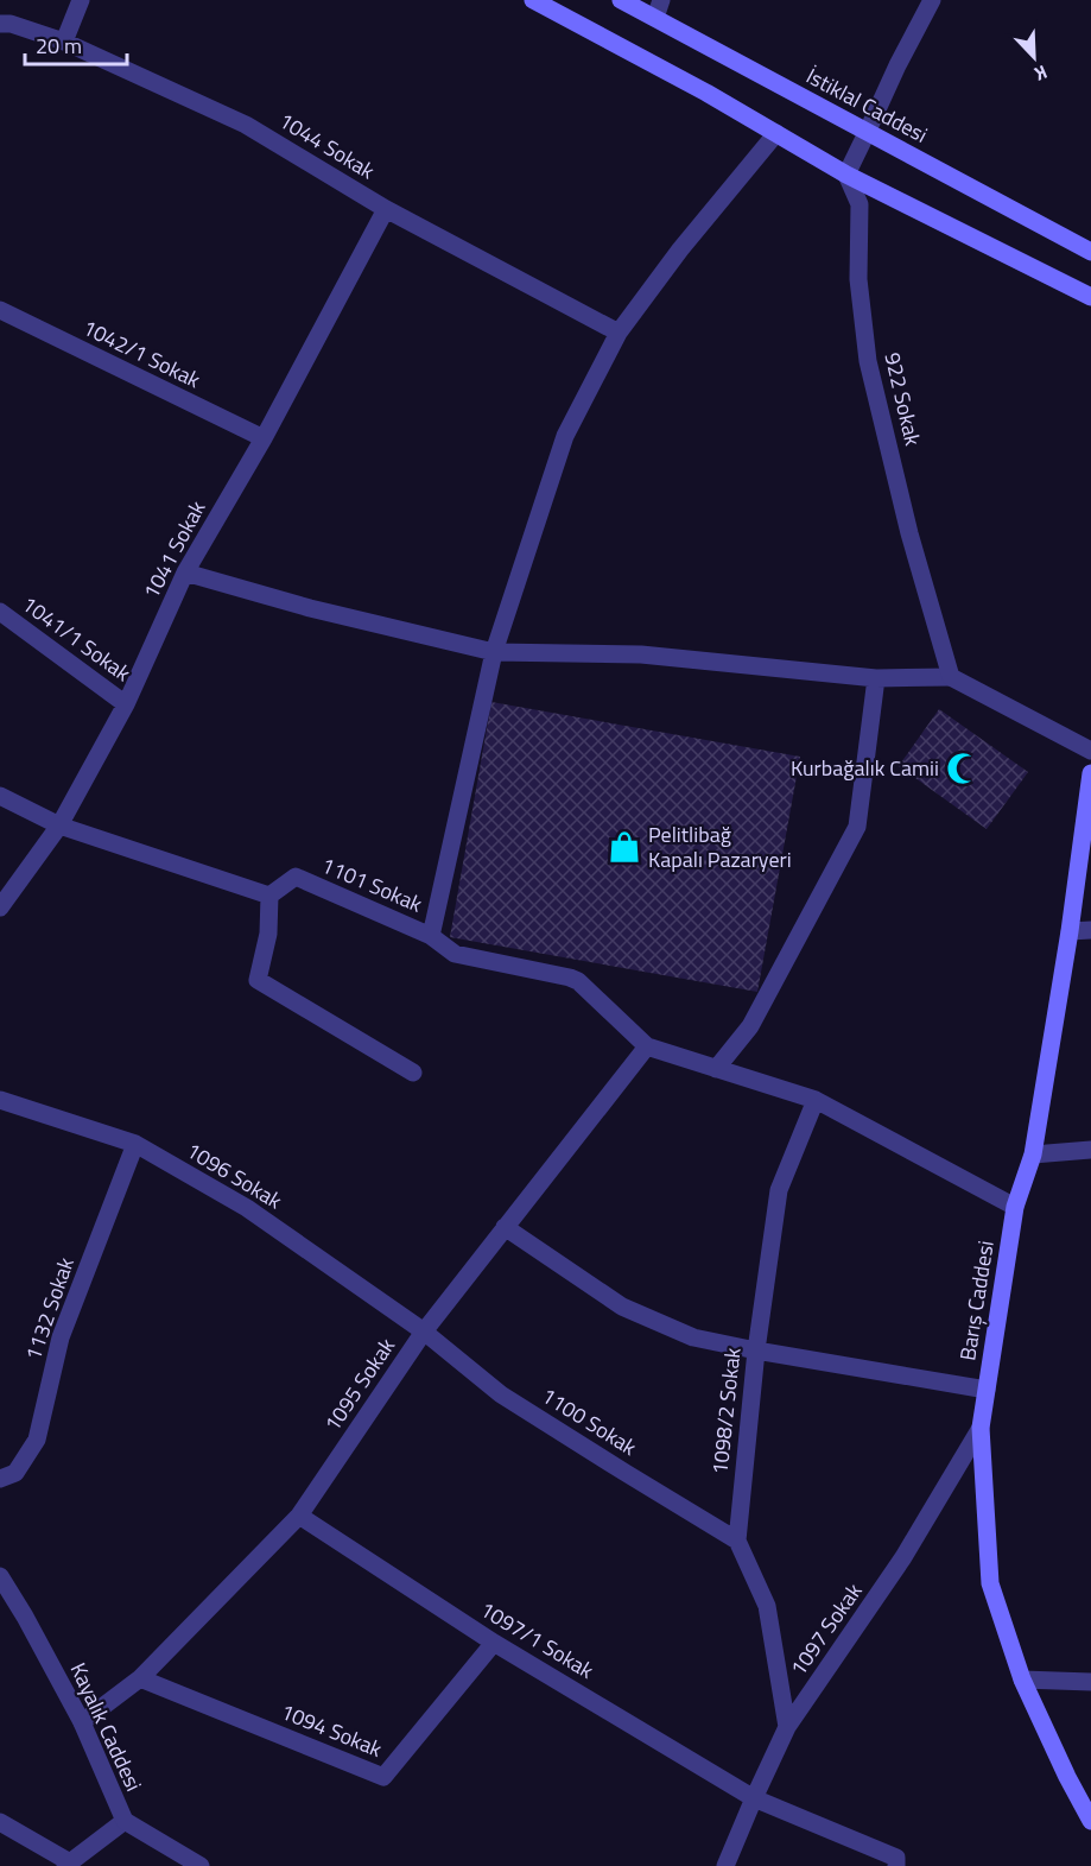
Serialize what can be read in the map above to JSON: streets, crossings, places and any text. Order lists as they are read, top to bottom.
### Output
{
  "streets": {
    "main road": ["İstiklal Caddesi", "Barış Caddesi"],
    "street": [
      "1044 Sokak",
      "1042/1 Sokak",
      "922 Sokak",
      "1041 Sokak",
      "1041/1 Sokak",
      "1101 Sokak",
      "1096 Sokak",
      "1132 Sokak",
      "1095 Sokak",
      "1098/2 Sokak",
      "1100 Sokak",
      "1097 Sokak",
      "1097/1 Sokak",
      "Kayalık Caddesi",
      "1094 Sokak"
    ]
  },
  "crossings": [
    ["1044 Sokak", "1041 Sokak"],
    ["1042/1 Sokak", "1041 Sokak"],
    ["1041 Sokak", "1041/1 Sokak"],
    ["1101 Sokak", "1095 Sokak"],
    ["1096 Sokak", "1132 Sokak"],
    ["1096 Sokak", "1095 Sokak"],
    ["1096 Sokak", "1100 Sokak"],
    ["Barış Caddesi", "1097 Sokak"],
    ["1095 Sokak", "1100 Sokak"],
    ["1095 Sokak", "1097/1 Sokak"],
    ["1095 Sokak", "Kayalık Caddesi"],
    ["1095 Sokak", "1094 Sokak"],
    ["1098/2 Sokak", "1100 Sokak"],
    ["1097 Sokak", "1097/1 Sokak"],
    ["1097/1 Sokak", "1094 Sokak"]
  ],
  "places": {
    "mosque": ["Kurbağalık Camii"],
    "shop": ["Pelitlibağ Kapalı Pazaryeri"]
  },
  "scale_bar": "20 m",
  "north": "bottom right"
}
